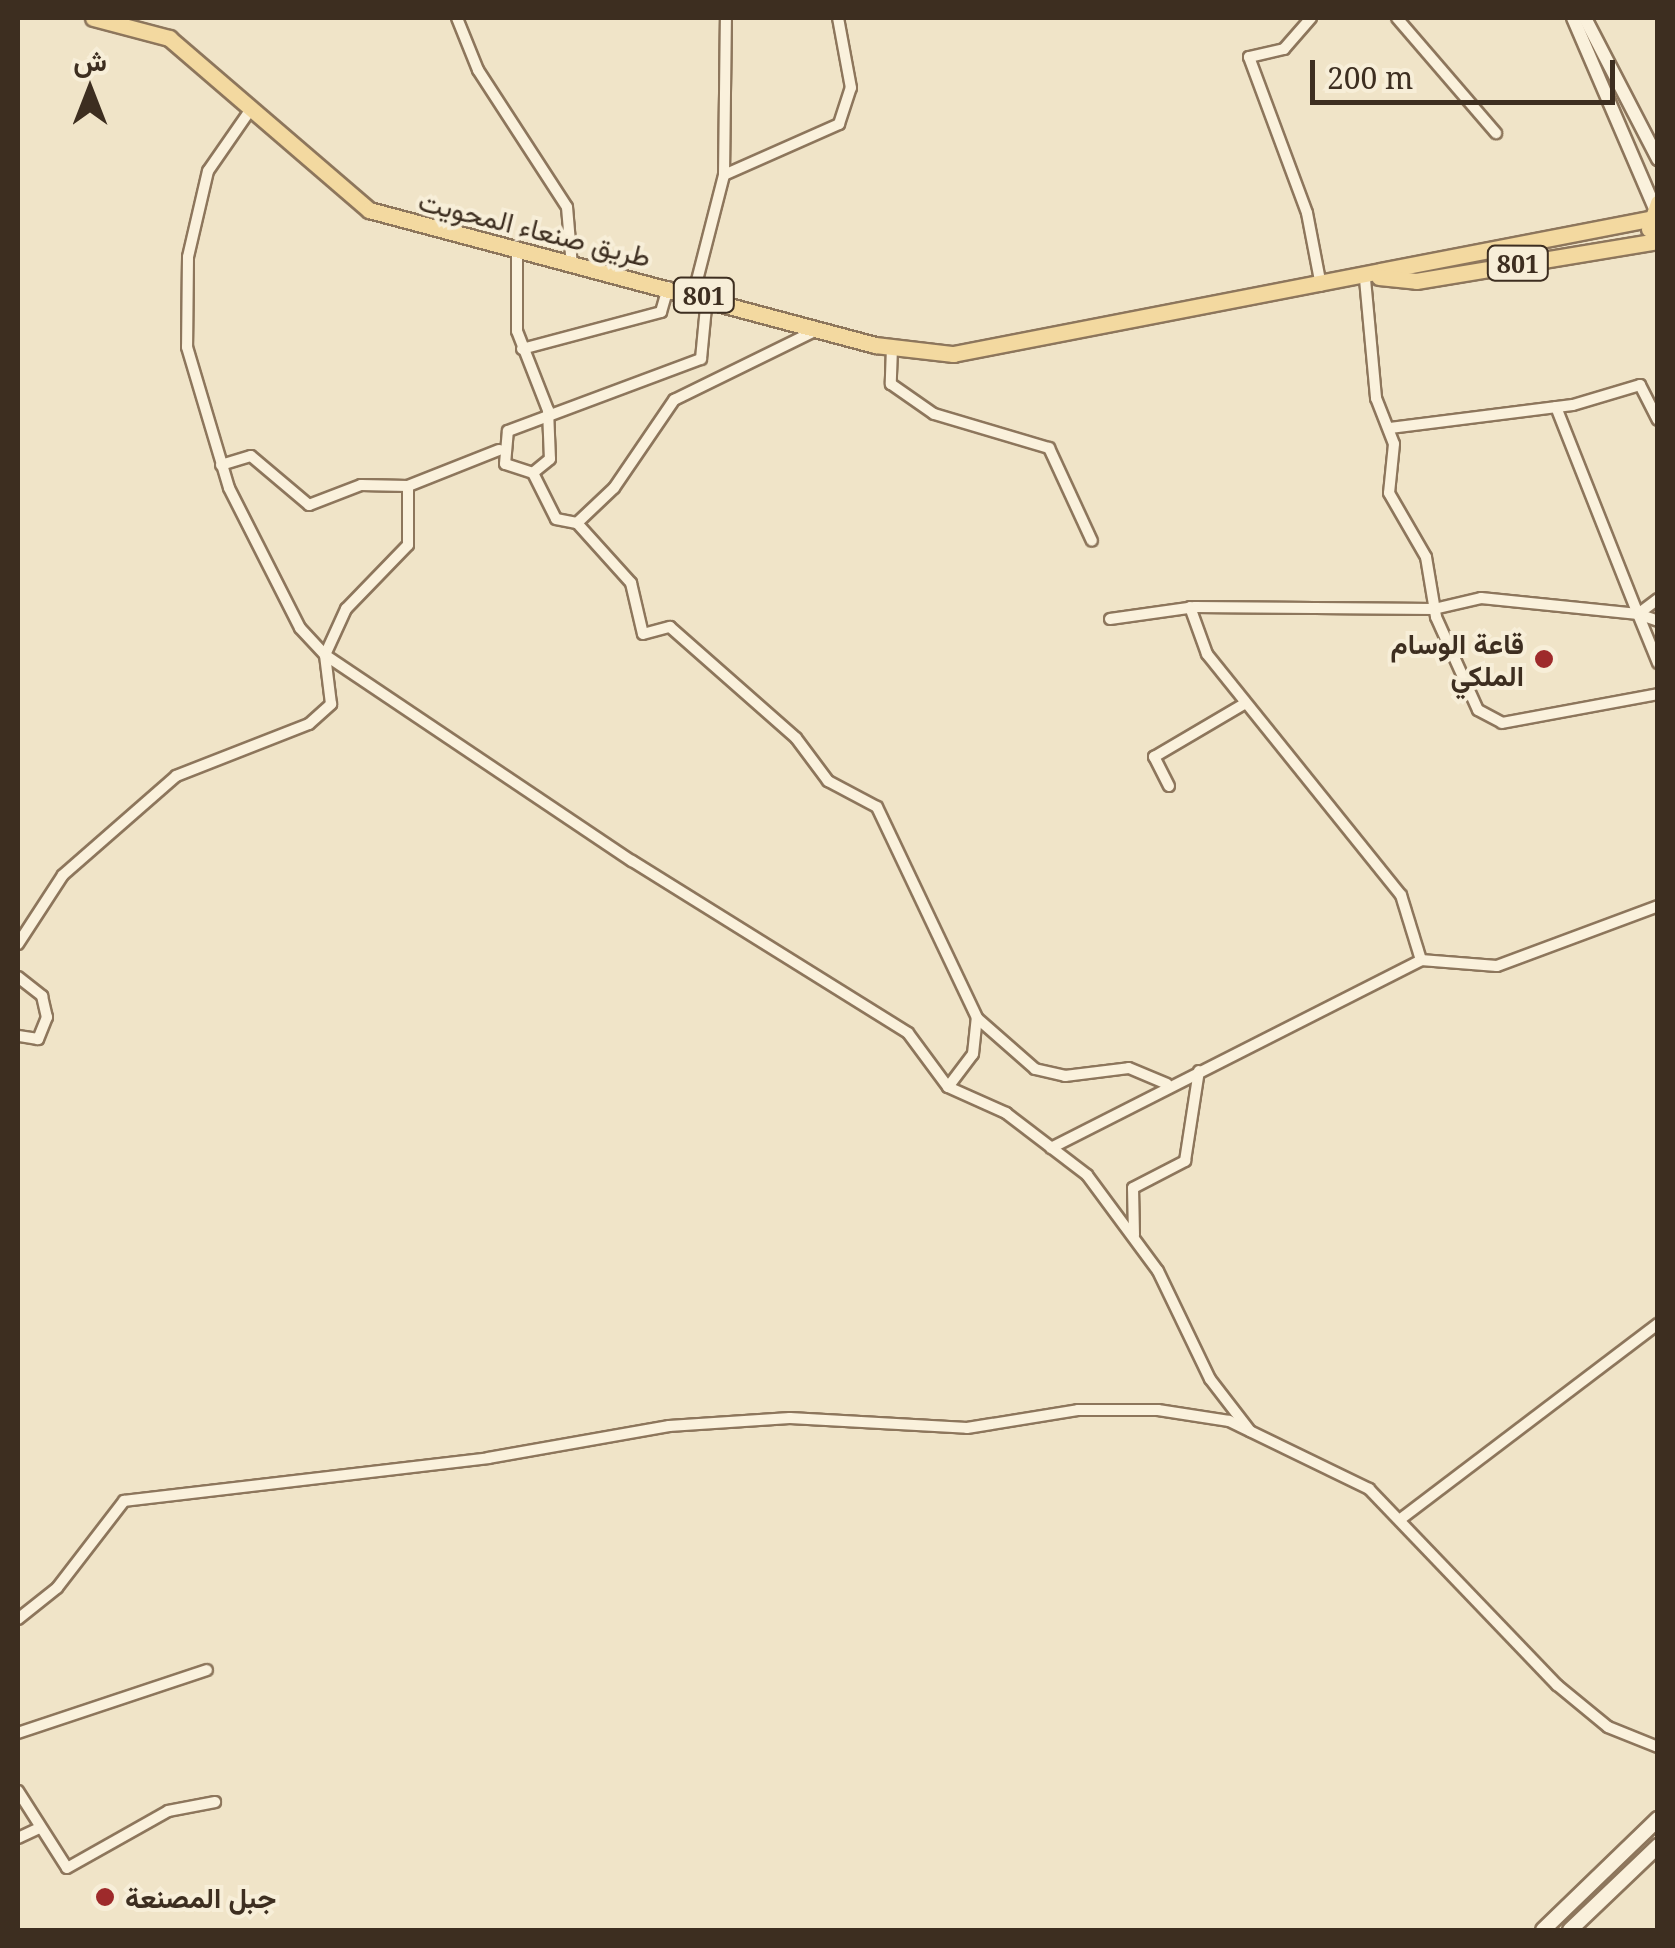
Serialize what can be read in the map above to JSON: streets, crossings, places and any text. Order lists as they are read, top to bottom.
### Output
{
  "streets": {
    "main road": ["طريق صنعاء المحويت", "801"]
  },
  "places": ["قاعة الوسام الملكي", "جبل المصنعة"],
  "scale_bar": "200 m",
  "north": "top"
}
